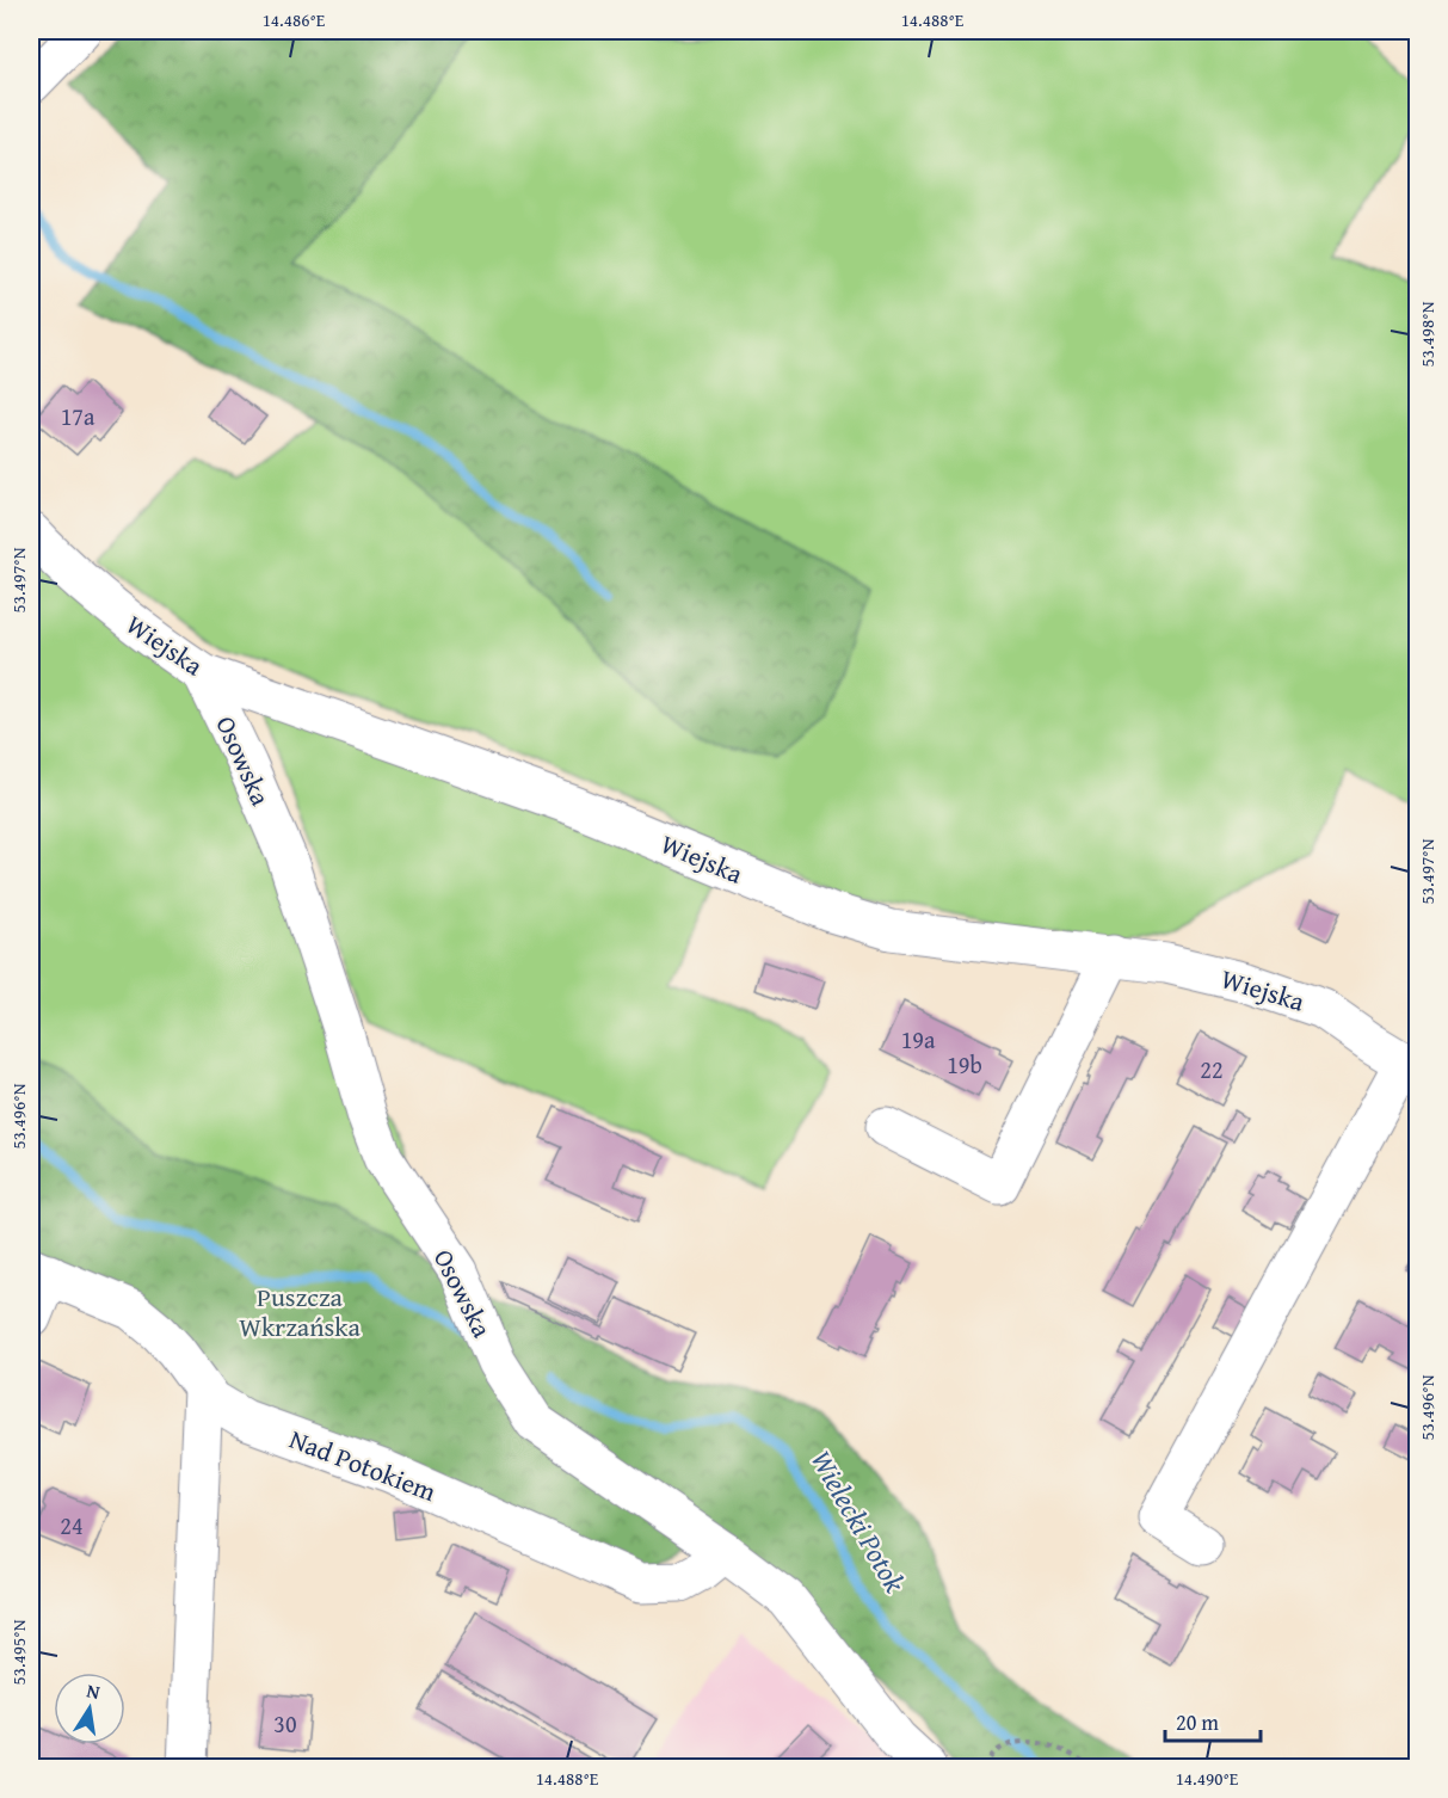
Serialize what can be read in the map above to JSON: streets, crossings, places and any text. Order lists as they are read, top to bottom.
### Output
{
  "streets": {
    "street": ["Wiejska", "Osowska", "Nad Potokiem"]
  },
  "crossings": [
    ["Wiejska", "Osowska"],
    ["Osowska", "Nad Potokiem"]
  ],
  "water": ["Wielecki Potok"],
  "parks": ["Puszcza Wkrzańska"],
  "house_numbers": [
    "17a",
    "19a",
    "19b",
    "22",
    "24",
    "30"
  ],
  "scale_bar": "20 m",
  "north": "top",
  "coordinates": [
    "14.486°E",
    "14.488°E",
    "53.498°N",
    "53.497°N",
    "53.496°N",
    "53.495°N",
    "14.490°E"
  ]
}
